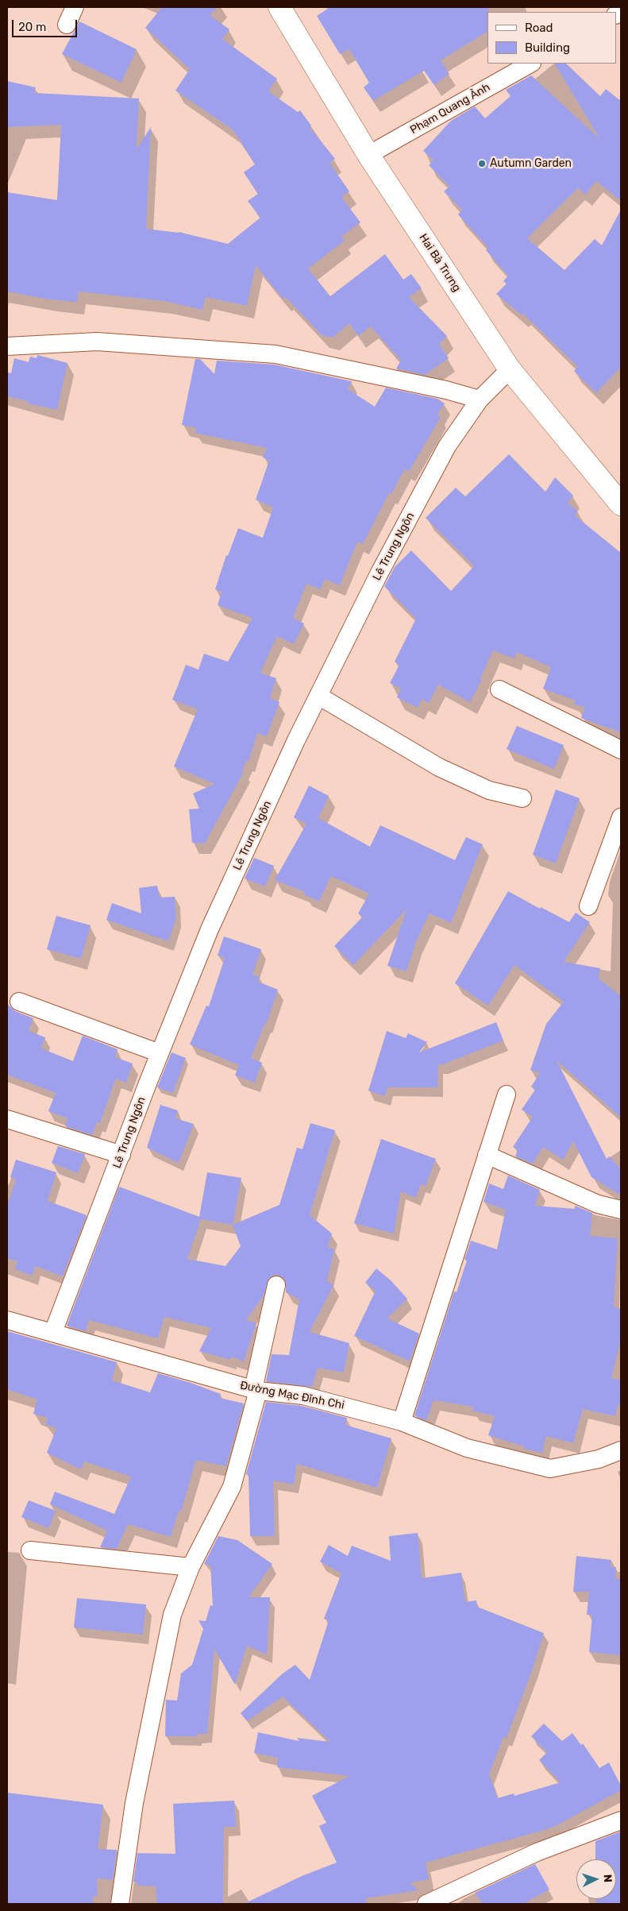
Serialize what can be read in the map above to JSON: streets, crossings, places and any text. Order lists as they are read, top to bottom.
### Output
{
  "streets": {
    "main road": ["Hai Bà Trưng"],
    "street": ["Phạm Quang Ảnh", "Lê Trung Ngôn", "Đường Mạc Đĩnh Chi"]
  },
  "crossings": [
    ["Phạm Quang Ảnh", "Hai Bà Trưng"],
    ["Hai Bà Trưng", "Lê Trung Ngôn"],
    ["Lê Trung Ngôn", "Đường Mạc Đĩnh Chi"]
  ],
  "places": ["Autumn Garden"],
  "legend": ["Road", "Building"],
  "scale_bar": "20 m",
  "north": "right"
}
